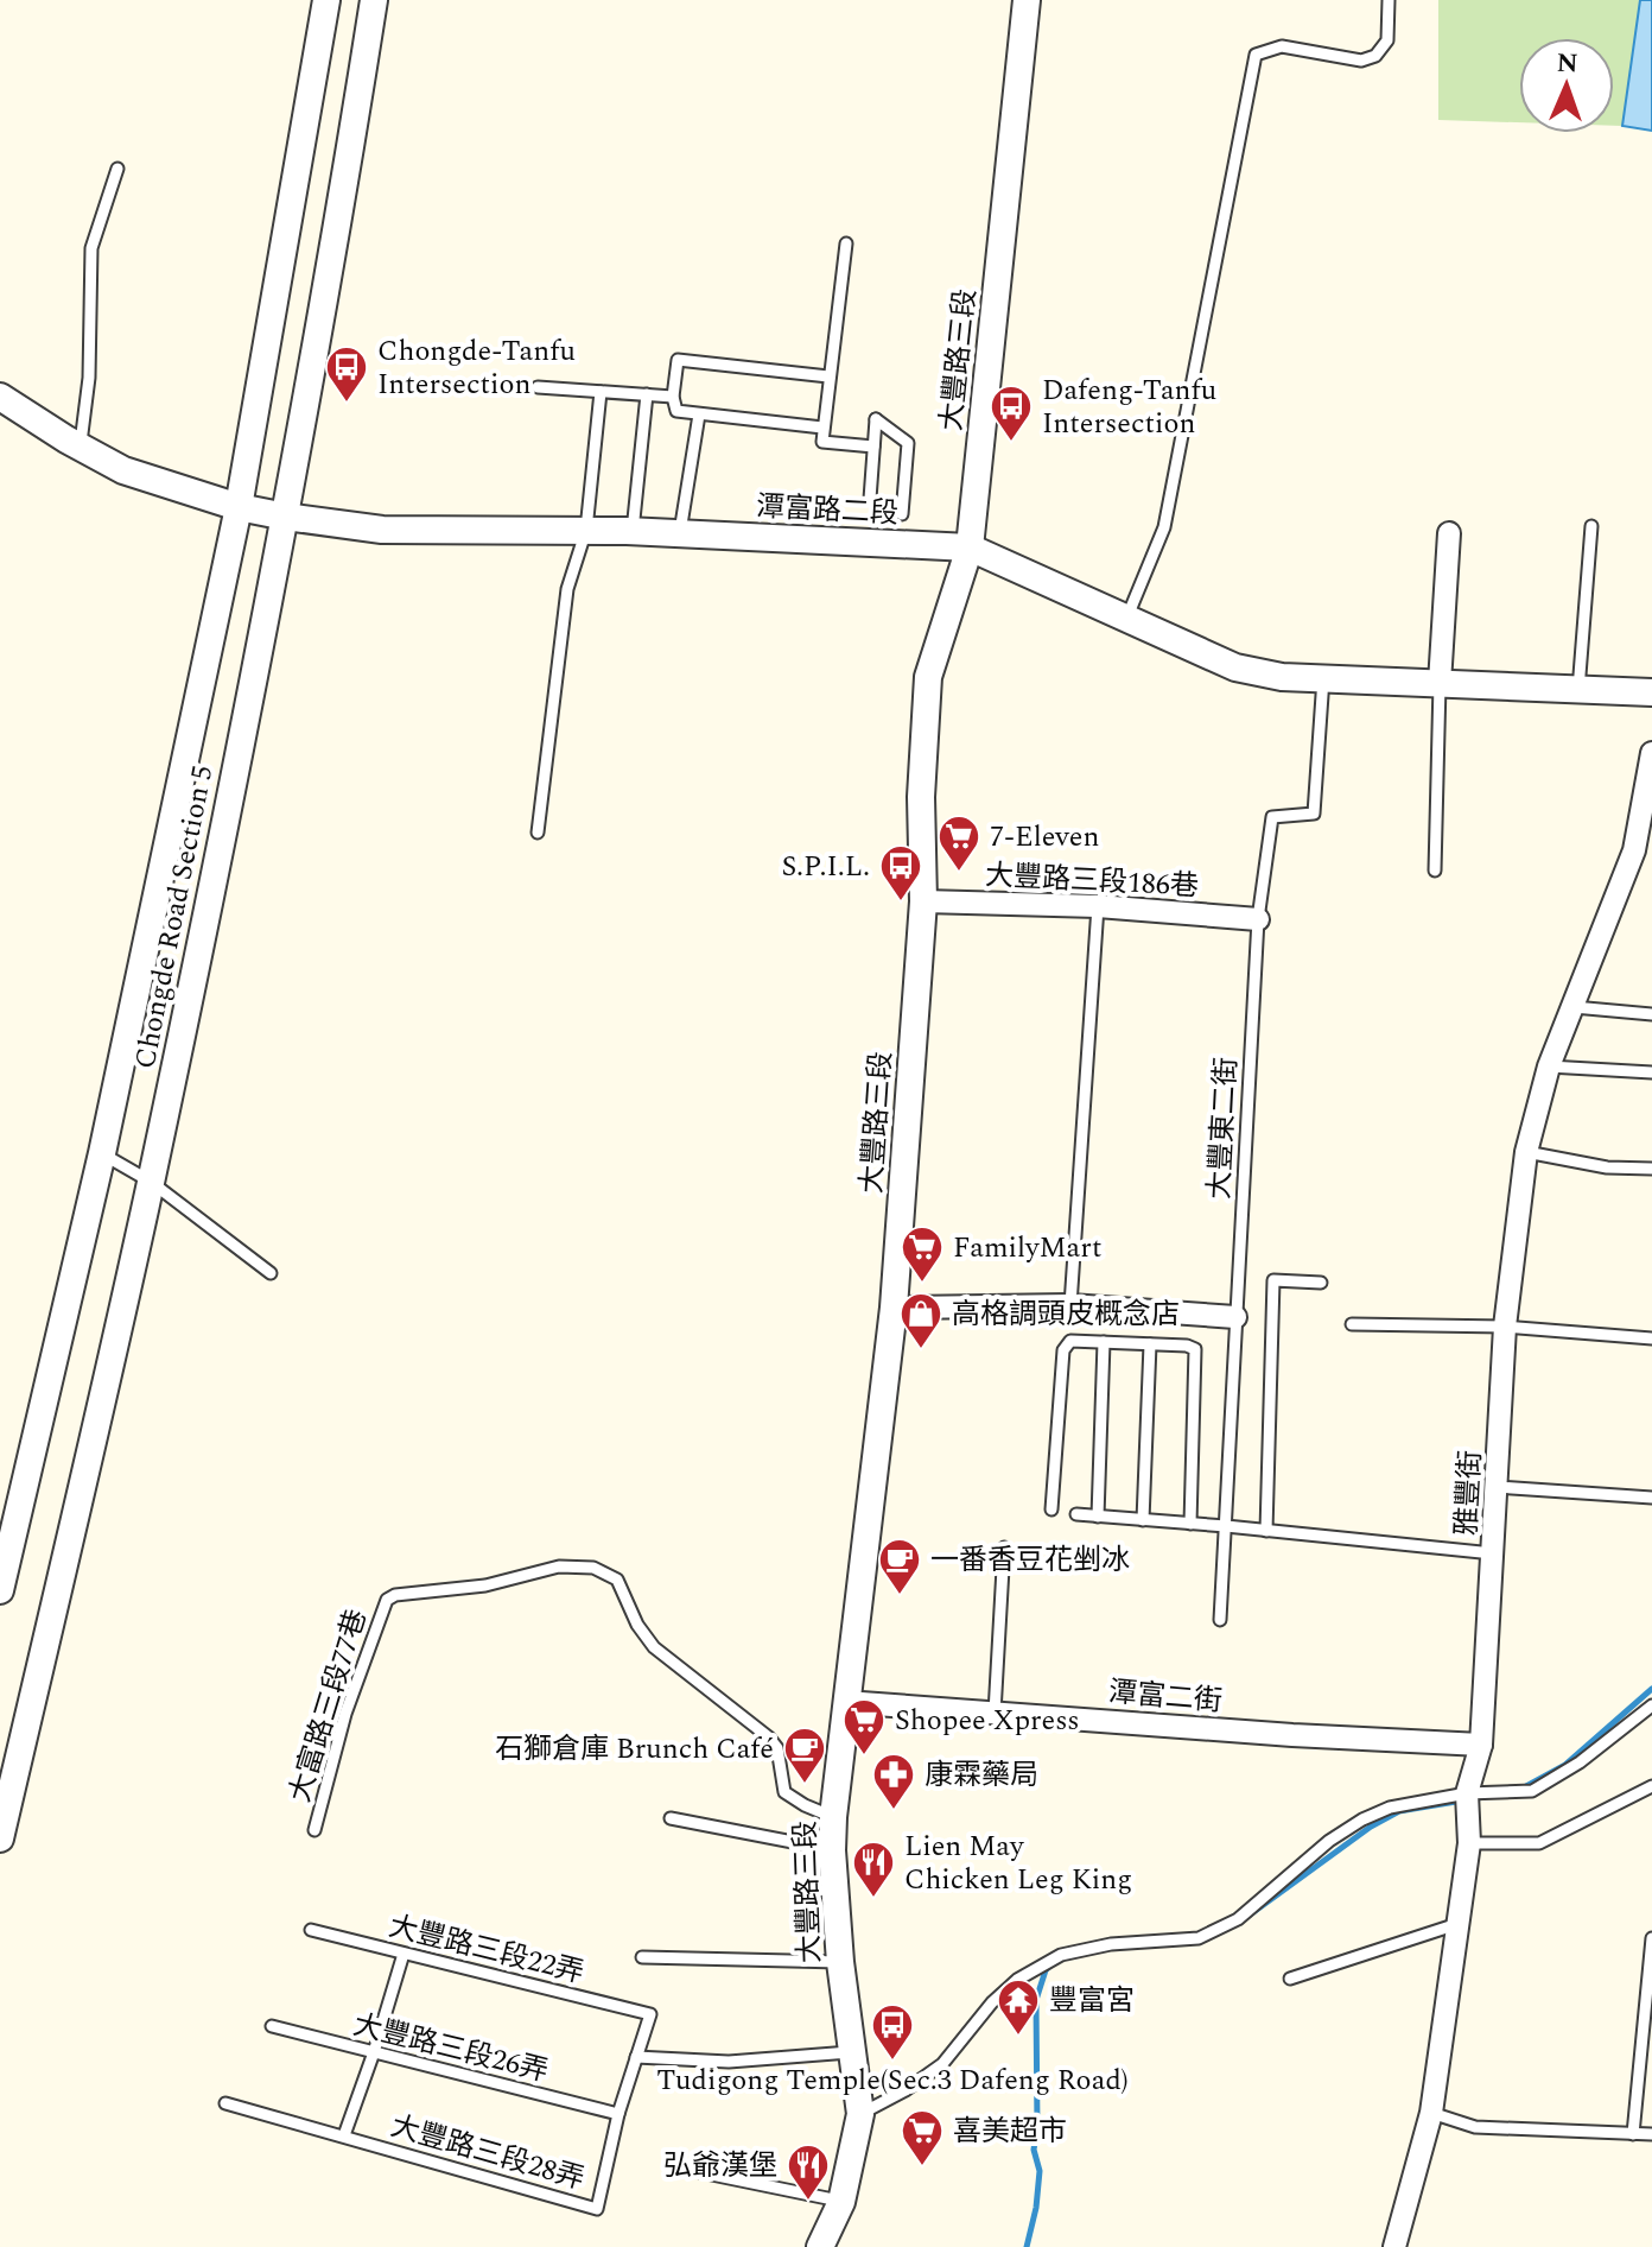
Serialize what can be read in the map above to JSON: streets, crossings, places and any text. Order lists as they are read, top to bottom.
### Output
{
  "streets": {
    "street": [
      "大豐路三段",
      "潭富路二段",
      "大豐路三段186巷",
      "Chongde Road Section 5",
      "雅豐街",
      "潭富二街"
    ],
    "lane": [
      "大豐東二街",
      "大富路三段77巷",
      "大豐路三段22弄",
      "大豐路三段26弄",
      "大豐路三段28弄"
    ]
  },
  "crossings": [
    ["大豐路三段", "潭富路二段"],
    ["大豐路三段", "大豐路三段186巷"],
    ["大豐路三段", "潭富二街"],
    ["大豐路三段", "大富路三段77巷"],
    ["潭富路二段", "Chongde Road Section 5"],
    ["潭富路二段", "大豐東二街"],
    ["大豐路三段186巷", "大豐東二街"],
    ["雅豐街", "潭富二街"],
    ["大豐路三段22弄", "大豐路三段28弄"],
    ["大豐路三段26弄", "大豐路三段28弄"]
  ],
  "places": {
    "bus stop": [
      "Chongde-Tanfu Intersection",
      "Dafeng-Tanfu Intersection",
      "S.P.I.L.",
      "Tudigong Temple(Sec.3 Dafeng Road)"
    ],
    "supermarket": [
      "7-Eleven",
      "FamilyMart",
      "Shopee Xpress",
      "喜美超市"
    ],
    "shop": ["高格調頭皮概念店"],
    "cafe": ["一番香豆花剉冰", "石獅倉庫 Brunch Café"],
    "pharmacy": ["康霖藥局"],
    "restaurant": ["Lien May Chicken Leg King", "弘爺漢堡"],
    "temple": ["豐富宮"]
  },
  "north": "top"
}
